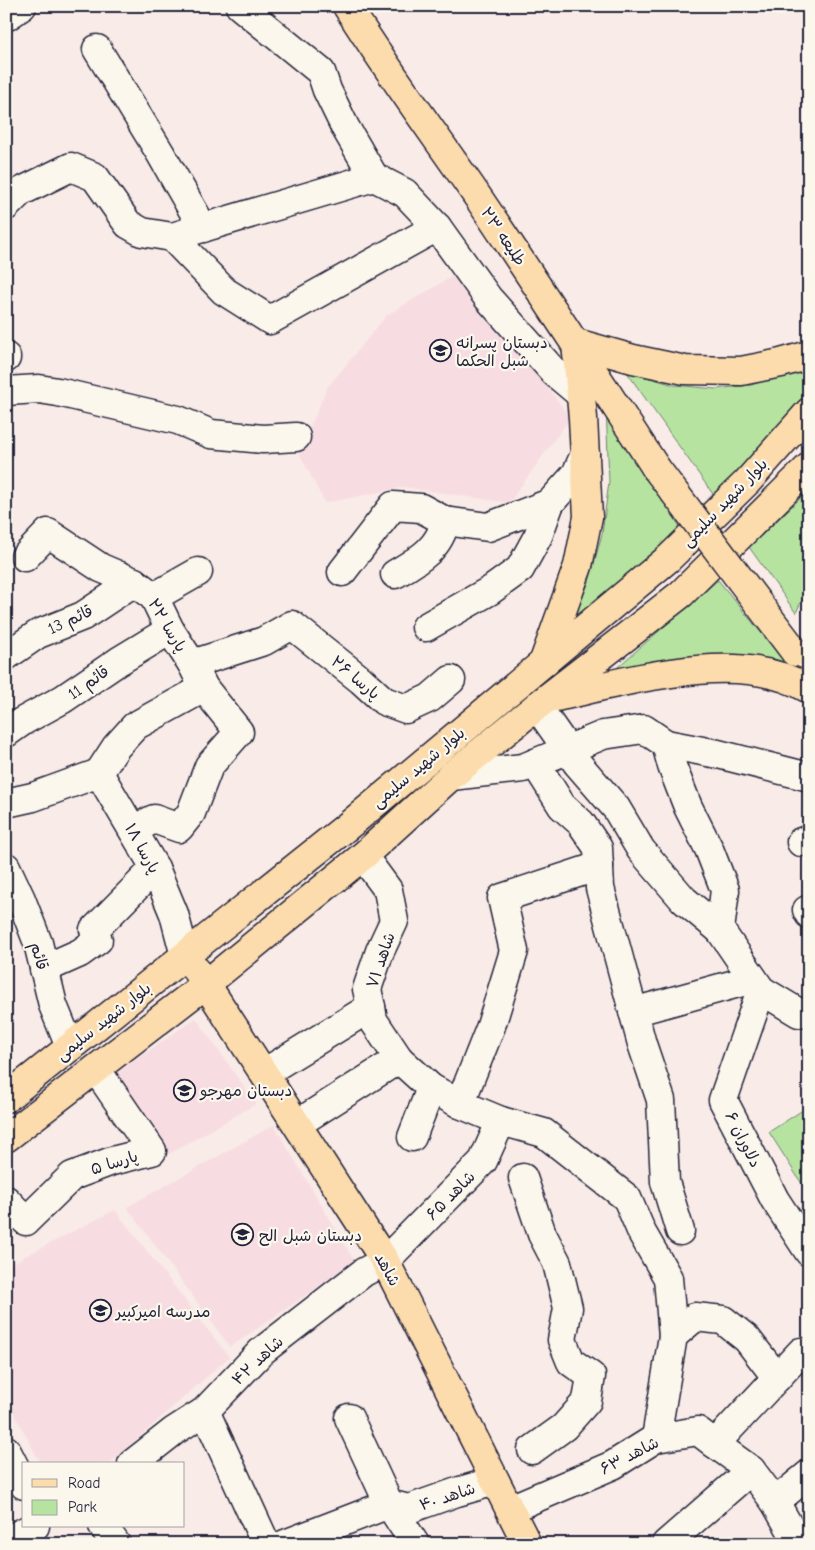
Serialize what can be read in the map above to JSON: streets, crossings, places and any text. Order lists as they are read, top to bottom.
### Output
{
  "streets": {
    "main road": ["طلیعه ۲۳", "بلوار شهید سلیمی", "شاهد"],
    "street": [
      "قائم 13",
      "پارسا ۲۲",
      "پارسا ۲۶",
      "قائم 11",
      "پارسا ۱۸",
      "قائم",
      "شاهد ۷۱",
      "دلاوران ۶",
      "پارسا ۵",
      "شاهد ۶۵",
      "شاهد ۴۲",
      "شاهد ۶۳",
      "شاهد ۴۰"
    ]
  },
  "crossings": [
    ["بلوار شهید سلیمی", "پارسا ۱۸"],
    ["بلوار شهید سلیمی", "قائم"],
    ["بلوار شهید سلیمی", "شاهد ۷۱"],
    ["بلوار شهید سلیمی", "پارسا ۵"],
    ["بلوار شهید سلیمی", "شاهد"],
    ["قائم 13", "پارسا ۲۲"],
    ["پارسا ۲۲", "پارسا ۲۶"],
    ["پارسا ۲۲", "قائم 11"],
    ["پارسا ۲۲", "پارسا ۱۸"],
    ["پارسا ۱۸", "شاهد"],
    ["شاهد ۷۱", "شاهد"],
    ["شاهد ۶۵", "شاهد"],
    ["شاهد ۶۵", "شاهد ۴۲"],
    ["شاهد", "شاهد ۴۲"],
    ["شاهد", "شاهد ۶۳"],
    ["شاهد", "شاهد ۴۰"]
  ],
  "places": {
    "school or university": [
      "دبستان پسرانه شبل الحکما",
      "دبستان مهرجو",
      "دبستان شبل الح",
      "مدرسه امیرکبیر"
    ]
  },
  "legend": ["Road", "Park"]
}
